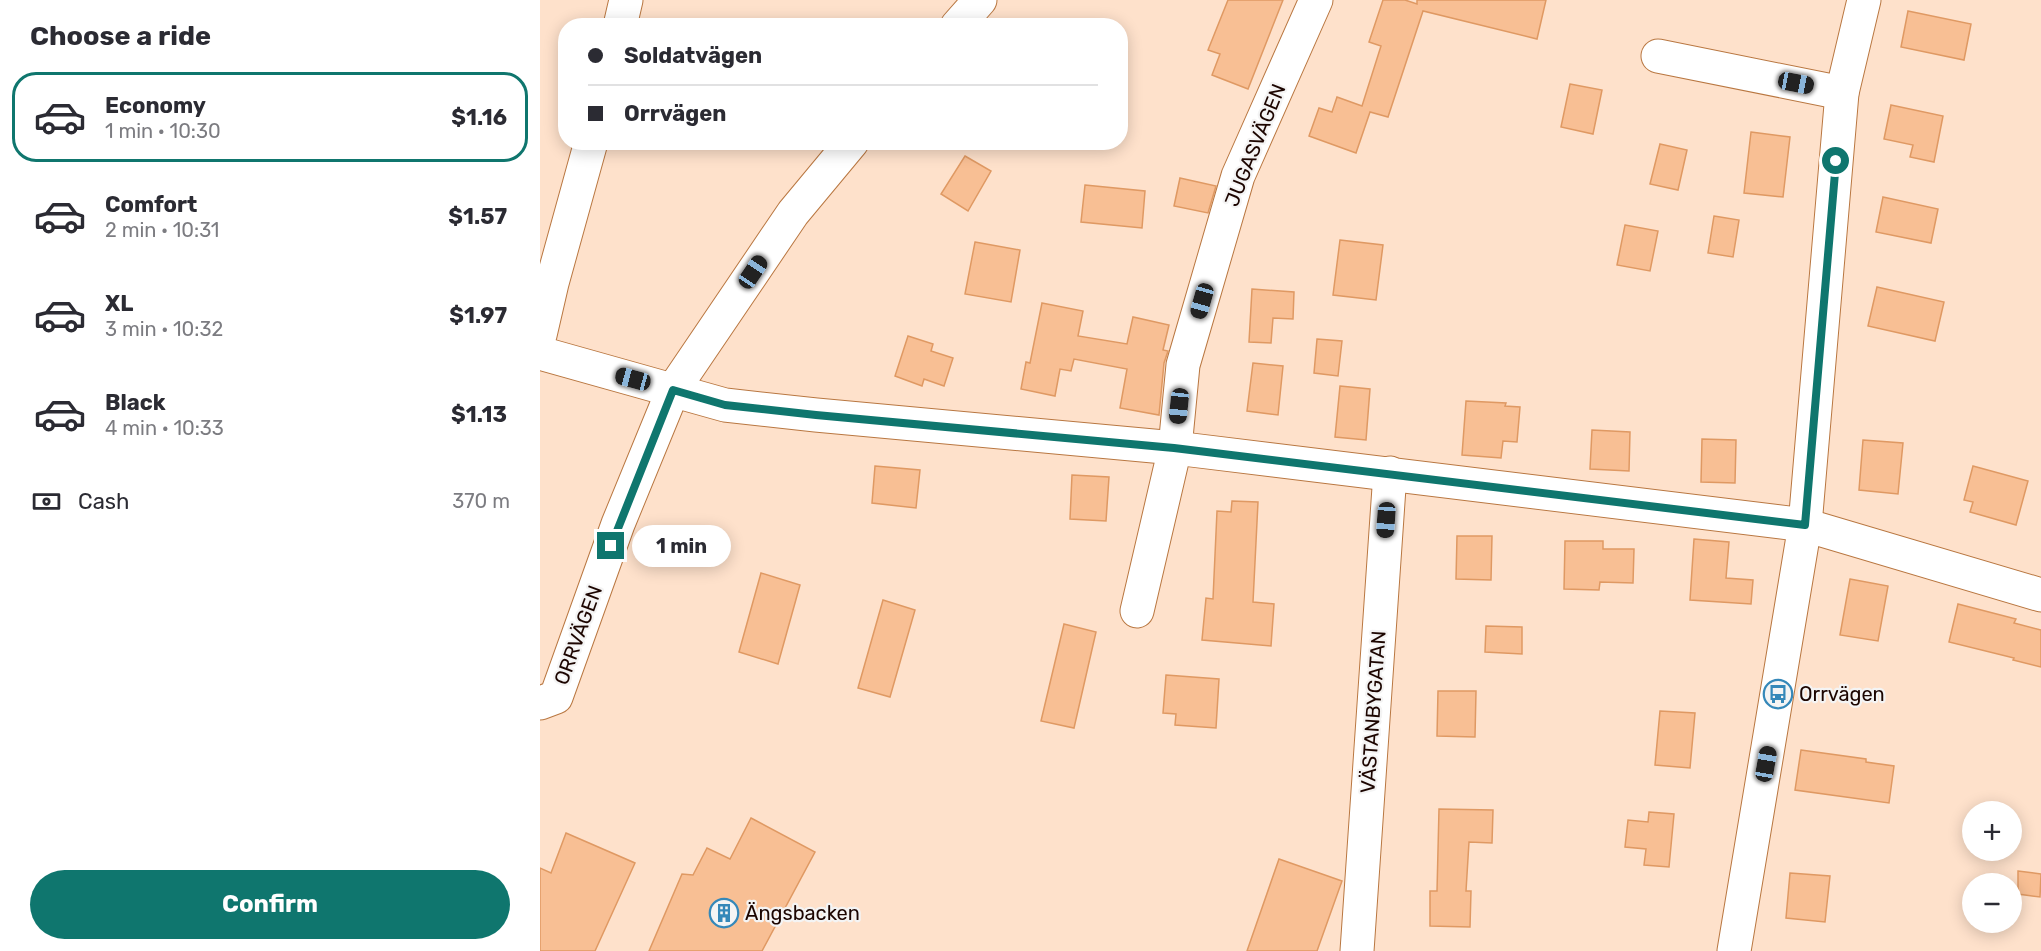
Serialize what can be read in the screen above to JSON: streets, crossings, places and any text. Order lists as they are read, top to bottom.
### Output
{
  "streets": {
    "street": ["JUGASVÄGEN", "ORRVÄGEN", "VÄSTANBYGATAN"]
  },
  "places": {
    "bus stop": ["Orrvägen"],
    "building": ["Ängsbacken"]
  },
  "page": {
    "heading": "Choose a ride",
    "banner": ["Soldatvägen", "Orrvägen"],
    "list": [
      {
        "name": "Economy",
        "note": "1 min · 10:30",
        "value": "$1.16"
      },
      {
        "name": "Comfort",
        "note": "2 min · 10:31",
        "value": "$1.57"
      },
      {
        "name": "XL",
        "note": "3 min · 10:32",
        "value": "$1.97"
      },
      {
        "name": "Black",
        "note": "4 min · 10:33",
        "value": "$1.13"
      }
    ],
    "pay": ["Cash", "370 m"],
    "bubble": "1 min",
    "map_buttons": ["+", "−"],
    "buttons": "Confirm"
  }
}
